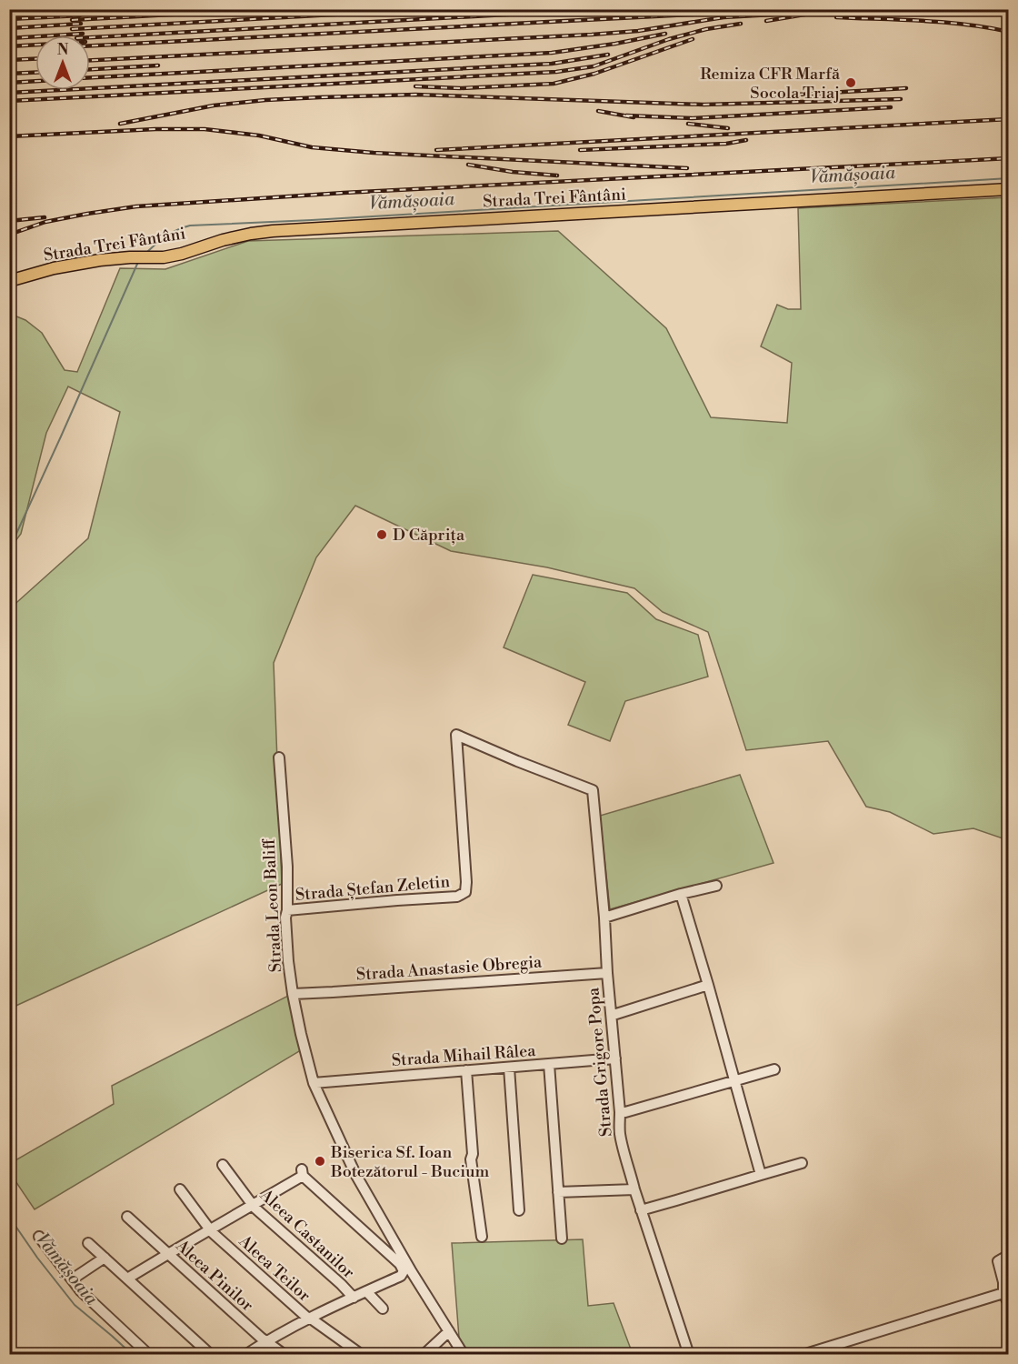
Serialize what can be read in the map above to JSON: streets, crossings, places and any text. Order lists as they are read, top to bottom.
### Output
{
  "streets": {
    "main road": ["Strada Trei Fântâni"],
    "street": [
      "Strada Ștefan Zeletin",
      "Strada Leon Baliff",
      "Strada Anastasie Obregia",
      "Strada Mihail Râlea",
      "Strada Grigore Popa",
      "Aleea Castanilor",
      "Aleea Teilor",
      "Aleea Pinilor"
    ]
  },
  "crossings": [
    ["Strada Ștefan Zeletin", "Strada Leon Baliff"],
    ["Strada Ștefan Zeletin", "Strada Grigore Popa"],
    ["Strada Leon Baliff", "Strada Anastasie Obregia"],
    ["Strada Leon Baliff", "Strada Mihail Râlea"],
    ["Strada Anastasie Obregia", "Strada Grigore Popa"],
    ["Strada Mihail Râlea", "Strada Grigore Popa"]
  ],
  "water": ["Vămășoaia"],
  "places": ["Remiza CFR Marfă Socola Triaj", "D Căprița", "Biserica Sf. Ioan Botezătorul - Bucium"],
  "north": "top"
}
